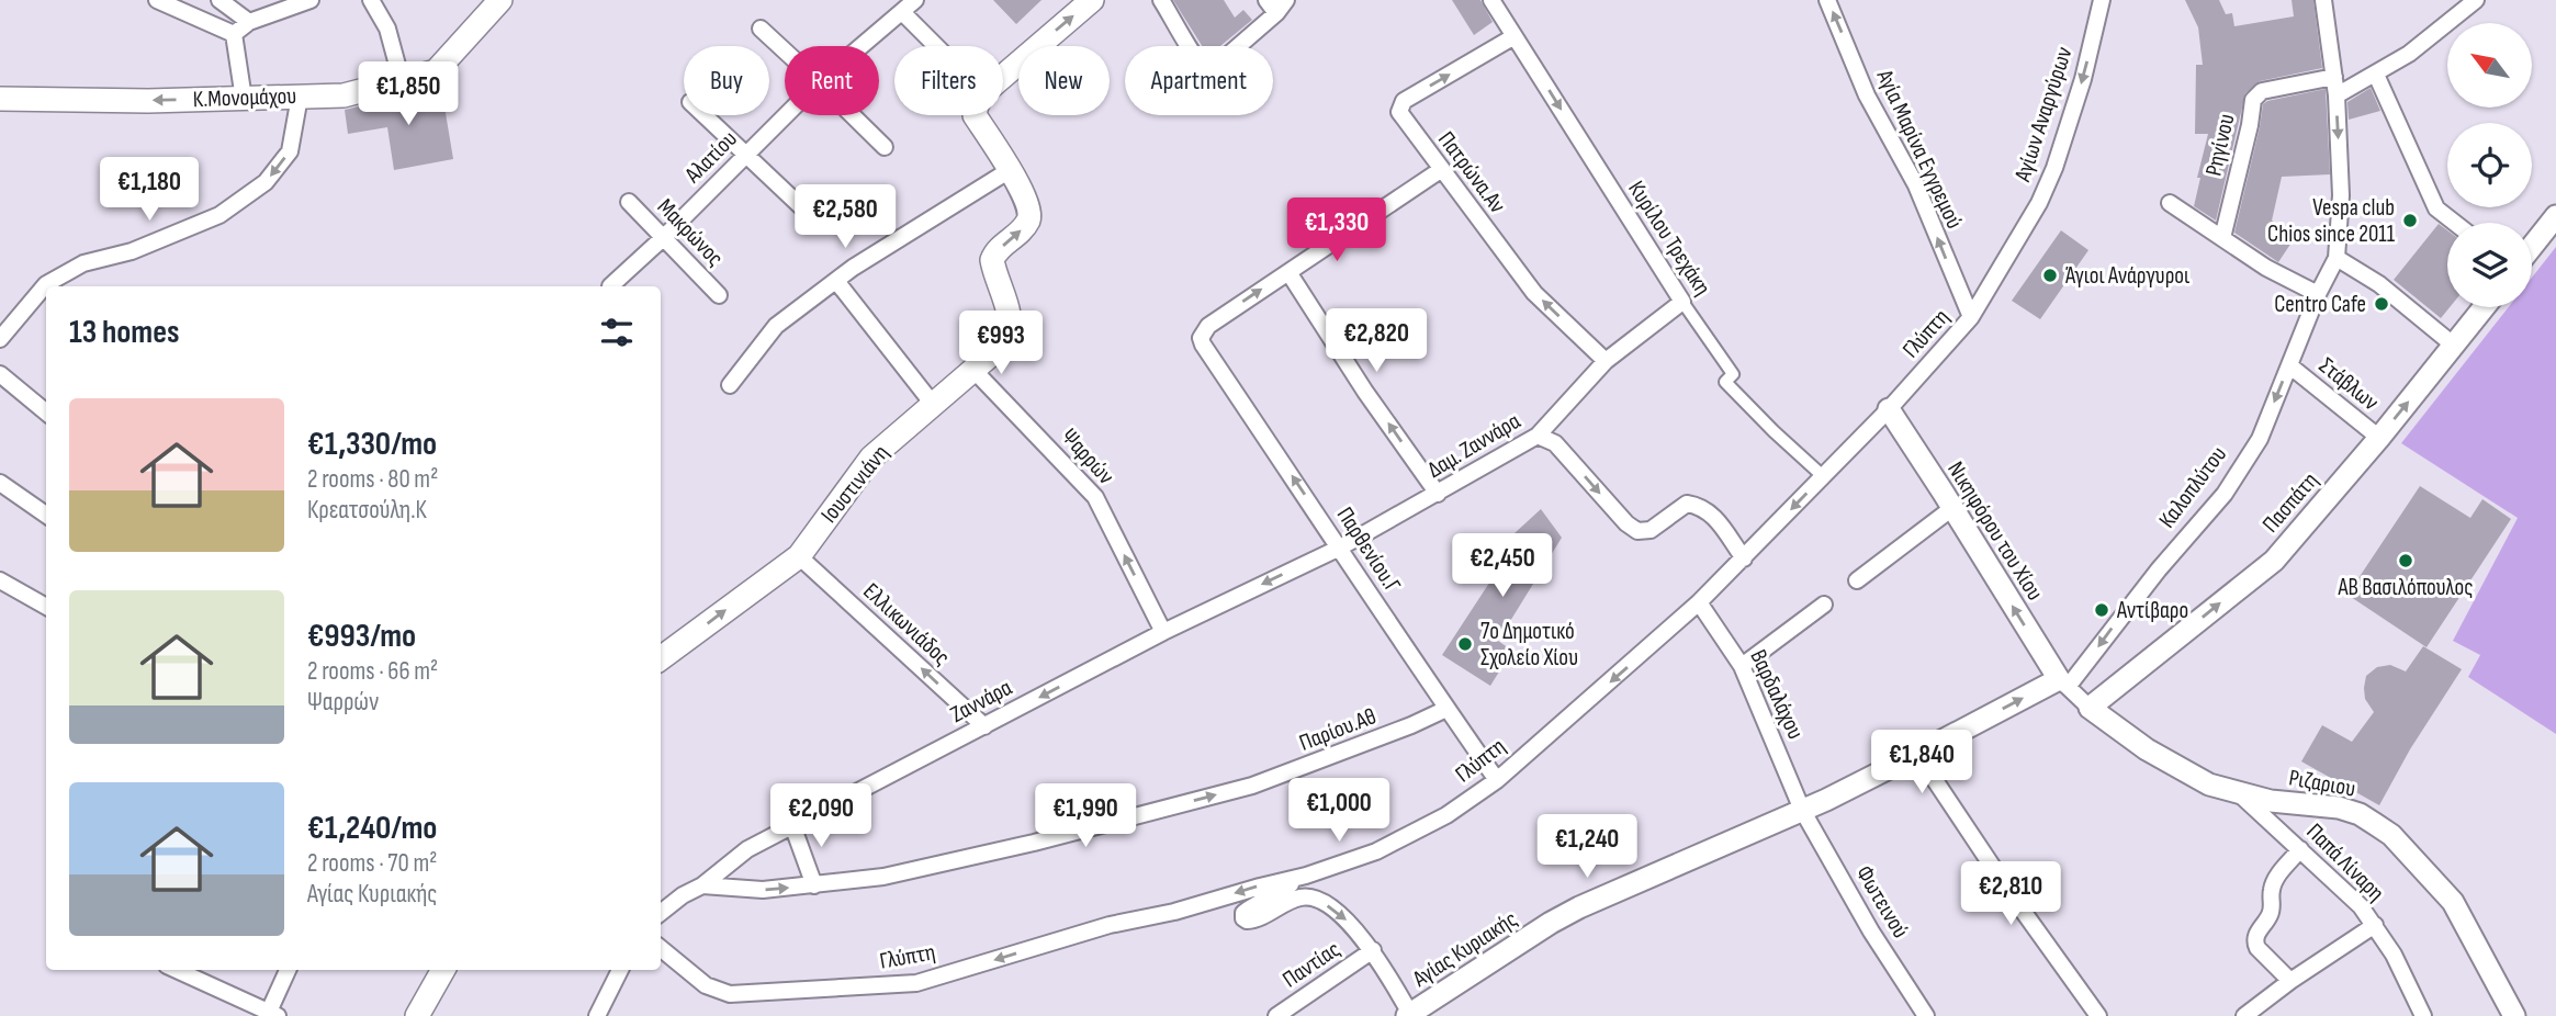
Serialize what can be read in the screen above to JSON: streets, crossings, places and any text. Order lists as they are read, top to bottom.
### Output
{
  "streets": {
    "main road": ["Κ.Μονομάχου", "Ιουστινιάνη"],
    "street": [
      "Αγίων Αναργύρων",
      "Ρηγίνου",
      "Αγία Μαρίνα Εγγρεμού",
      "Αλατίου",
      "Πατρώνα.Αν",
      "Μακρώνος",
      "Κυρίλου Τρεχάκη",
      "Γλύπτη",
      "Στάβλων",
      "Δαμ. Ζαννάρα",
      "Ψαρρών",
      "Καλοπλύτου",
      "Πασπάτη",
      "Νικηφόρου του Χίου",
      "Παρθενίου.Γ",
      "Ελλικωνιάδος",
      "Βαρδαλάχου",
      "Ζαννάρα",
      "Παρίου.Αθ",
      "Ριζαριου",
      "Παπά Λίναρη",
      "Φωτεινού",
      "Αγίας Κυριακής",
      "Παντίας"
    ]
  },
  "crossings": [
    ["Αγίων Αναργύρων", "Αγία Μαρίνα Εγγρεμού"],
    ["Αγίων Αναργύρων", "Γλύπτη"],
    ["Ρηγίνου", "Καλοπλύτου"],
    ["Αγία Μαρίνα Εγγρεμού", "Γλύπτη"],
    ["Αλατίου", "Μακρώνος"],
    ["Πατρώνα.Αν", "Κυρίλου Τρεχάκη"],
    ["Πατρώνα.Αν", "Δαμ. Ζαννάρα"],
    ["Κυρίλου Τρεχάκη", "Γλύπτη"],
    ["Κυρίλου Τρεχάκη", "Δαμ. Ζαννάρα"],
    ["Γλύπτη", "Νικηφόρου του Χίου"],
    ["Γλύπτη", "Παρθενίου.Γ"],
    ["Γλύπτη", "Βαρδαλάχου"],
    ["Στάβλων", "Καλοπλύτου"],
    ["Στάβλων", "Πασπάτη"],
    ["Δαμ. Ζαννάρα", "Παρθενίου.Γ"],
    ["Δαμ. Ζαννάρα", "Ζαννάρα"],
    ["Ψαρρών", "Ιουστινιάνη"],
    ["Ψαρρών", "Ζαννάρα"],
    ["Ιουστινιάνη", "Ελλικωνιάδος"],
    ["Καλοπλύτου", "Νικηφόρου του Χίου"],
    ["Καλοπλύτου", "Βαρδαλάχου"],
    ["Καλοπλύτου", "Φωτεινού"],
    ["Καλοπλύτου", "Αγίας Κυριακής"],
    ["Πασπάτη", "Ριζαριου"],
    ["Παρθενίου.Γ", "Ζαννάρα"],
    ["Παρθενίου.Γ", "Παρίου.Αθ"],
    ["Ελλικωνιάδος", "Ζαννάρα"],
    ["Βαρδαλάχου", "Φωτεινού"],
    ["Βαρδαλάχου", "Αγίας Κυριακής"],
    ["Ζαννάρα", "Παρίου.Αθ"],
    ["Ριζαριου", "Παπά Λίναρη"],
    ["Φωτεινού", "Αγίας Κυριακής"]
  ],
  "one_way": [
    "Κ.Μονομάχου",
    "Αγίων Αναργύρων",
    "Αγία Μαρίνα Εγγρεμού",
    "Κυρίλου Τρεχάκη",
    "Γλύπτη",
    "Ψαρρών",
    "Ιουστινιάνη",
    "Πασπάτη",
    "Νικηφόρου του Χίου",
    "Ελλικωνιάδος",
    "Ζαννάρα",
    "Παρίου.Αθ"
  ],
  "places": [
    "Vespa club Chios since 2011",
    "Άγιοι Ανάργυροι",
    "Centro Cafe",
    "ΑΒ Βασιλόπουλος",
    "Αντίβαρο",
    "7ο Δημοτικό Σχολείο Χίου"
  ],
  "north": "top left",
  "page": {
    "chip": [
      "Buy",
      "Rent",
      "Filters",
      "New",
      "Apartment"
    ],
    "price": [
      "€1,850",
      "€1,180",
      "€2,580",
      "€1,330",
      "€2,820",
      "€993",
      "€2,450",
      "€1,840",
      "€1,000",
      "€2,090",
      "€1,990",
      "€1,240",
      "€2,810"
    ],
    "heading": "13 homes",
    "list": [
      {
        "name": "€1,330/mo",
        "note": "2 rooms · 80 m² · Κρεατσούλη.Κ"
      },
      {
        "name": "€993/mo",
        "note": "2 rooms · 66 m² · Ψαρρών"
      },
      {
        "name": "€1,240/mo",
        "note": "2 rooms · 70 m² · Αγίας Κυριακής"
      }
    ]
  }
}
